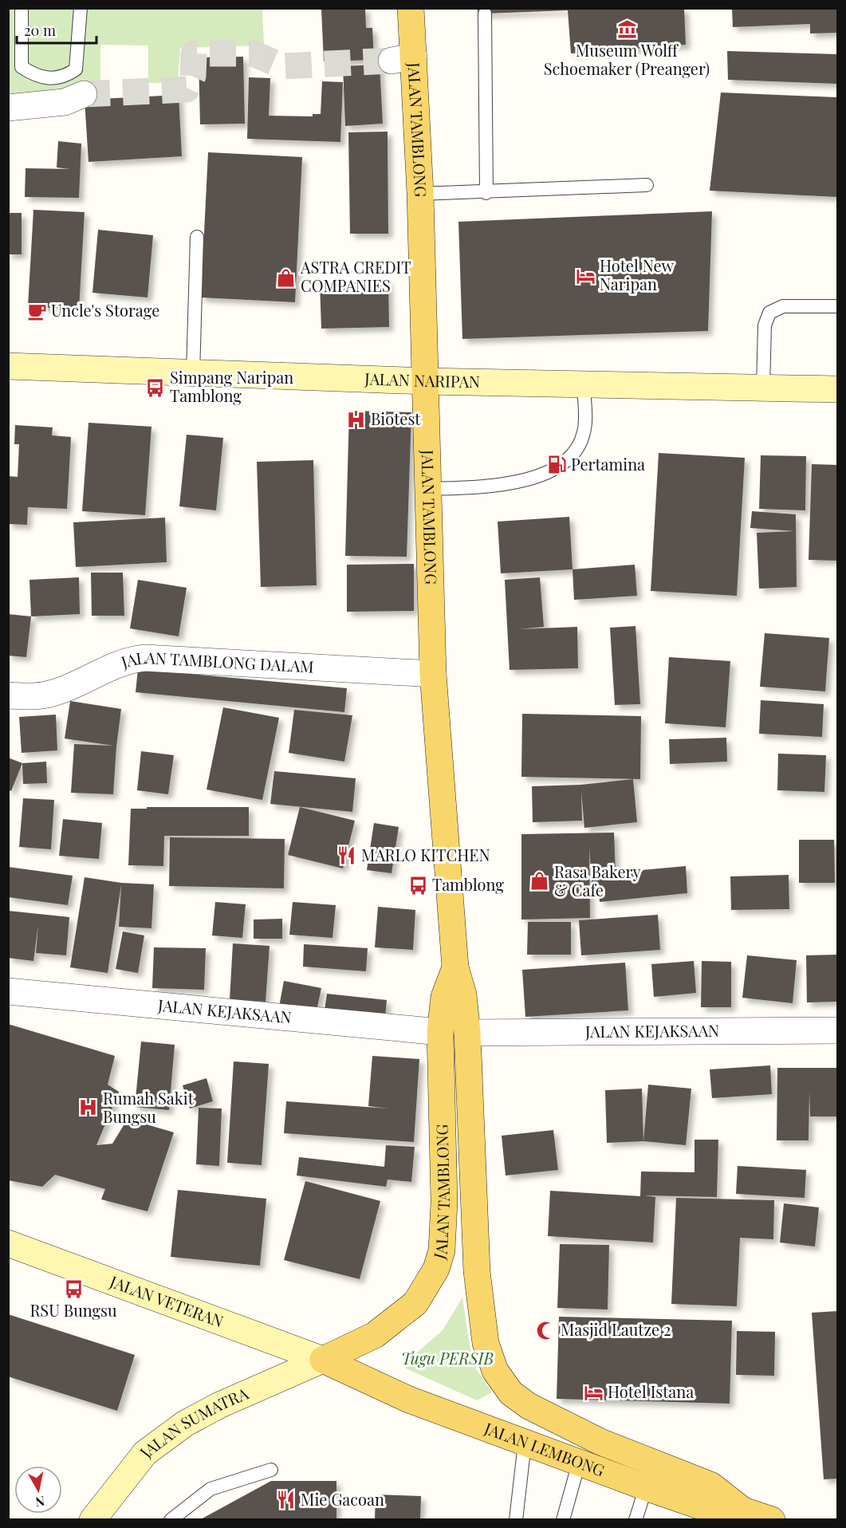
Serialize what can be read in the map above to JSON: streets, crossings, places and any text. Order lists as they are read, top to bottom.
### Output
{
  "streets": {
    "main road": [
      "JALAN TAMBLONG",
      "JALAN NARIPAN",
      "JALAN VETERAN",
      "JALAN SUMATRA",
      "JALAN LEMBONG"
    ],
    "street": ["JALAN TAMBLONG DALAM", "JALAN KEJAKSAAN"]
  },
  "crossings": [
    ["JALAN TAMBLONG", "JALAN NARIPAN"],
    ["JALAN TAMBLONG", "JALAN TAMBLONG DALAM"],
    ["JALAN TAMBLONG", "JALAN KEJAKSAAN"],
    ["JALAN TAMBLONG", "JALAN VETERAN"],
    ["JALAN TAMBLONG", "JALAN SUMATRA"],
    ["JALAN TAMBLONG", "JALAN LEMBONG"],
    ["JALAN VETERAN", "JALAN SUMATRA"],
    ["JALAN VETERAN", "JALAN LEMBONG"],
    ["JALAN SUMATRA", "JALAN LEMBONG"]
  ],
  "parks": ["Tugu PERSIB"],
  "places": {
    "museum": ["Museum Wolff Schoemaker (Preanger)"],
    "hotel": ["Hotel New Naripan", "Hotel Istana"],
    "shop": ["ASTRA CREDIT COMPANIES", "Rasa Bakery & Cafe"],
    "cafe": ["Uncle's Storage"],
    "bus stop": ["Simpang Naripan Tamblong", "Tamblong", "RSU Bungsu"],
    "hospital": ["Biotest", "Rumah Sakit Bungsu"],
    "fuel station": ["Pertamina"],
    "restaurant": ["MARLO KITCHEN", "Mie Gacoan"],
    "mosque": ["Masjid Lautze 2"]
  },
  "scale_bar": "20 m",
  "north": "bottom"
}
